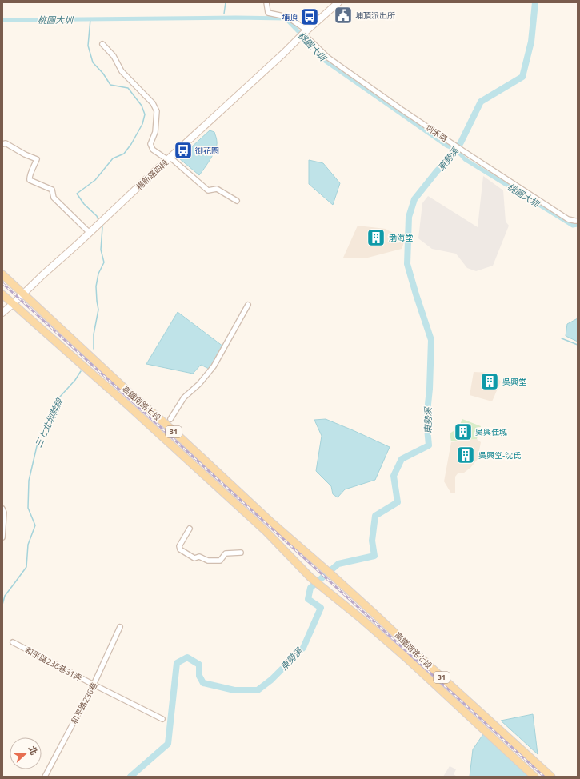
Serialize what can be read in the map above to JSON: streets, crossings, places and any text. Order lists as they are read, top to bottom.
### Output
{
  "streets": {
    "main road": ["楊新路四段", "高鐵南路七段", "31"],
    "street": ["圳禾路", "和平路236巷31弄", "和平路236巷"]
  },
  "crossings": [
    ["圳禾路", "楊新路四段"],
    ["楊新路四段", "高鐵南路七段"],
    ["和平路236巷31弄", "和平路236巷"]
  ],
  "water": ["桃園大圳", "東勢溪", "三七北圳幹線"],
  "places": {
    "public building": ["埔頂派出所"],
    "bus stop": ["埔頂", "御花園"],
    "building": [
      "渤海堂",
      "吳興堂",
      "吳興佳城",
      "吳興堂-沈氏"
    ]
  },
  "north": "right"
}
